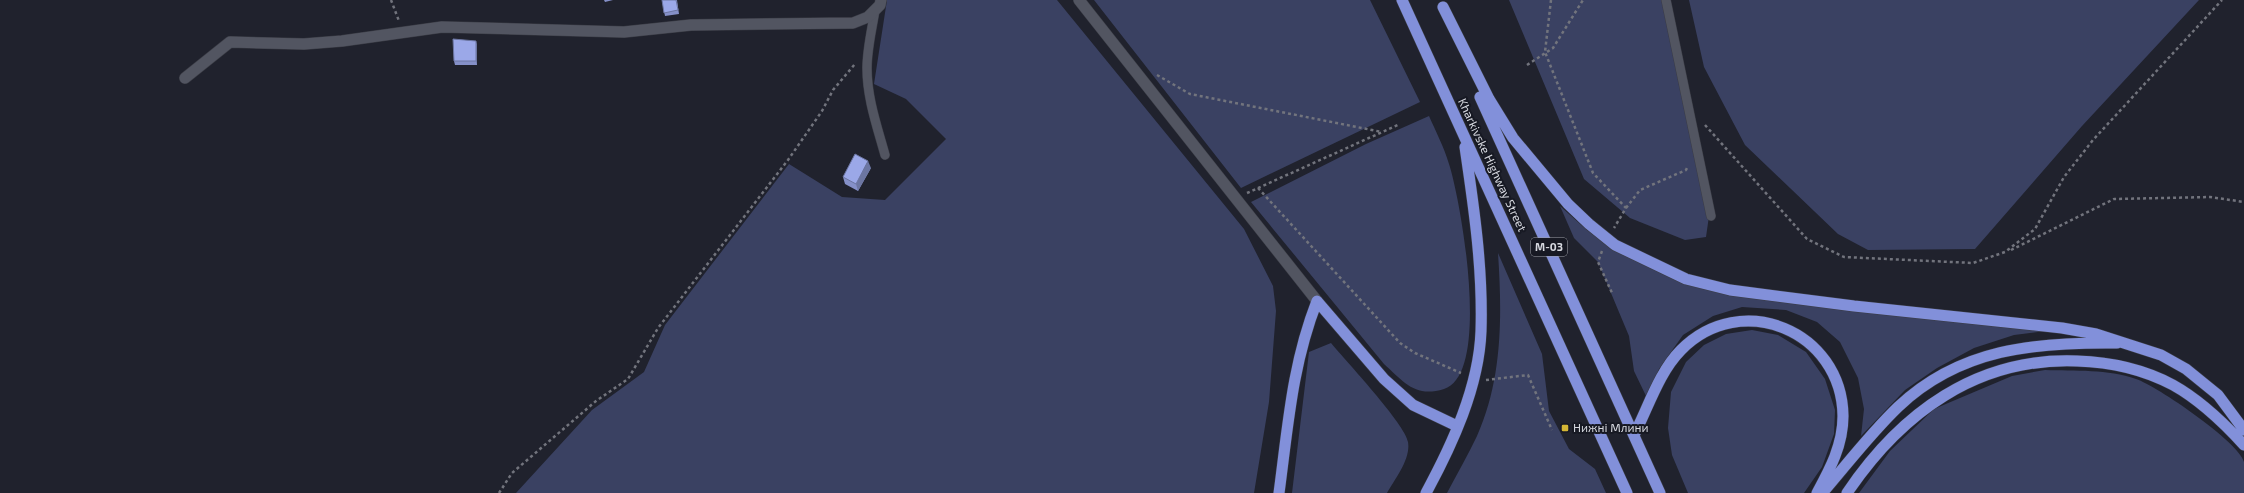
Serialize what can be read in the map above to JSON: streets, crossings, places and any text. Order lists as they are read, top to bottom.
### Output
{
  "streets": {
    "highway": ["Kharkivske Highway Street", "М-03"]
  },
  "places": {
    "transit": ["Нижні Млини"]
  }
}
